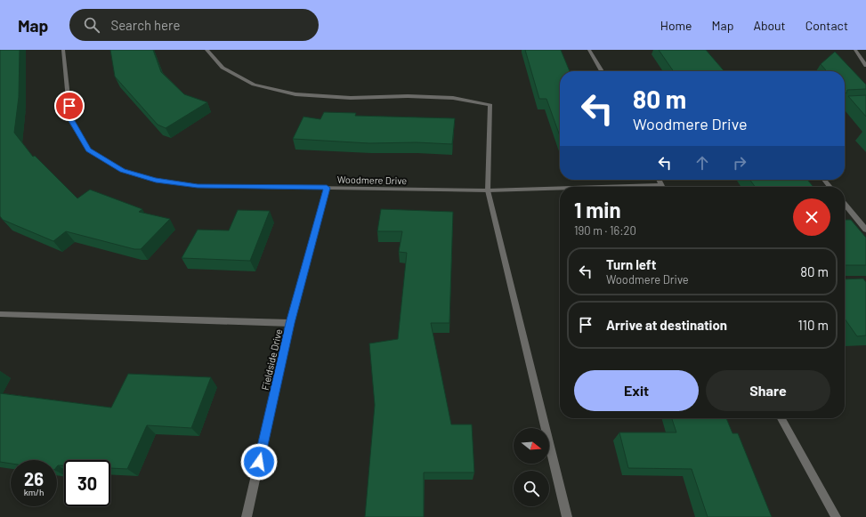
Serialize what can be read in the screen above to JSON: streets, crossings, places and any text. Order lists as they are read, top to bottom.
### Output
{
  "streets": {
    "street": ["Woodmere Drive", "Fieldside Drive"]
  },
  "crossings": [
    ["Woodmere Drive", "Fieldside Drive"]
  ],
  "north": "right",
  "page": {
    "header": "Map",
    "search": "Search here",
    "nav": [
      "Home",
      "Map",
      "About",
      "Contact"
    ],
    "turn": ["80 m", "Woodmere Drive"],
    "heading": ["1 min", "190 m · 16:20"],
    "list": [
      {
        "name": "Turn left",
        "note": "Woodmere Drive",
        "value": "80 m"
      },
      {
        "name": "Arrive at destination",
        "value": "110 m"
      }
    ],
    "buttons": ["Exit", "Share"],
    "speed": "26 km/h",
    "limit": "30"
  }
}
